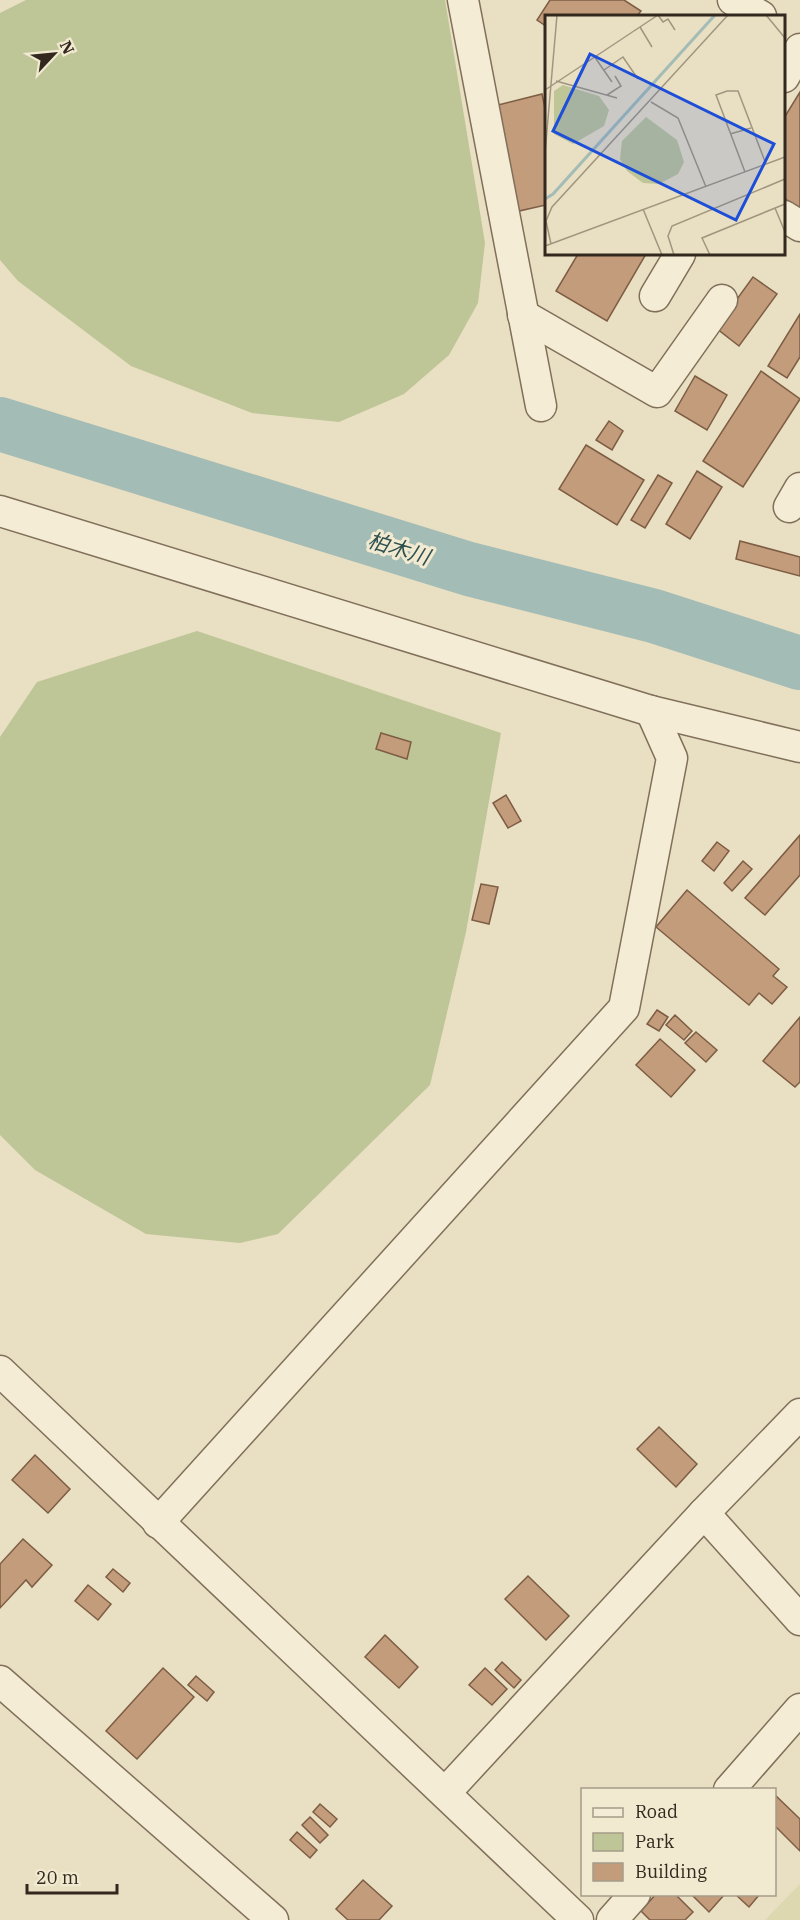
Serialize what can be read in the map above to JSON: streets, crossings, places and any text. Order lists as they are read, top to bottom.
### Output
{
  "water": ["柏木川"],
  "legend": ["Road", "Park", "Building"],
  "scale_bar": "20 m",
  "north": "top right"
}
